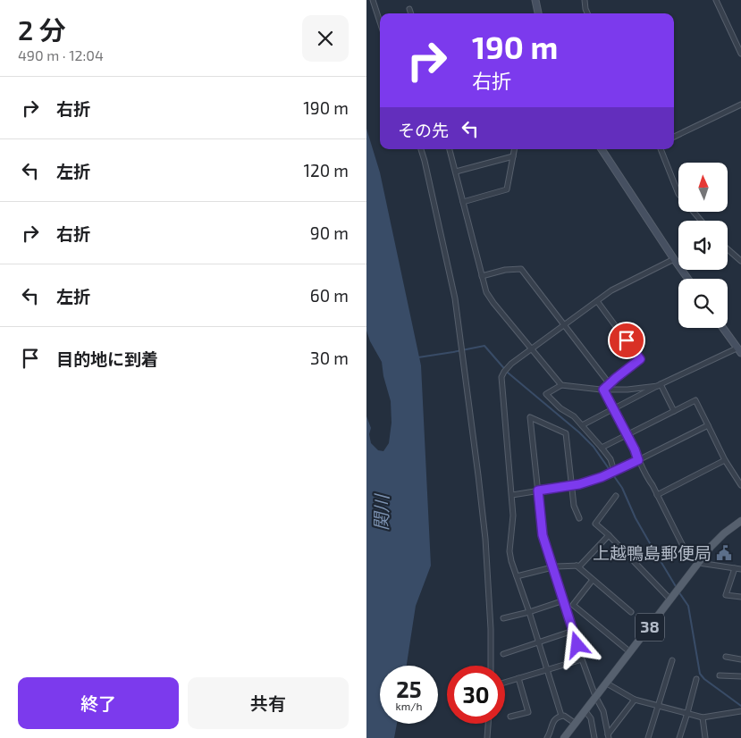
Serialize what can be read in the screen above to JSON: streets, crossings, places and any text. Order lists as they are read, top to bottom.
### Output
{
  "streets": {
    "main road": ["38"]
  },
  "water": ["関川"],
  "places": {
    "public building": ["上越鴨島郵便局"]
  },
  "north": "top",
  "page": {
    "heading": ["2 分", "490 m · 12:04"],
    "turn": ["190 m", "右折"],
    "list": [
      {
        "name": "右折",
        "value": "190 m"
      },
      {
        "name": "左折",
        "value": "120 m"
      },
      {
        "name": "右折",
        "value": "90 m"
      },
      {
        "name": "左折",
        "value": "60 m"
      },
      {
        "name": "目的地に到着",
        "value": "30 m"
      }
    ],
    "then": "その先",
    "speed": "25 km/h",
    "limit": "30",
    "buttons": ["終了", "共有"]
  }
}
